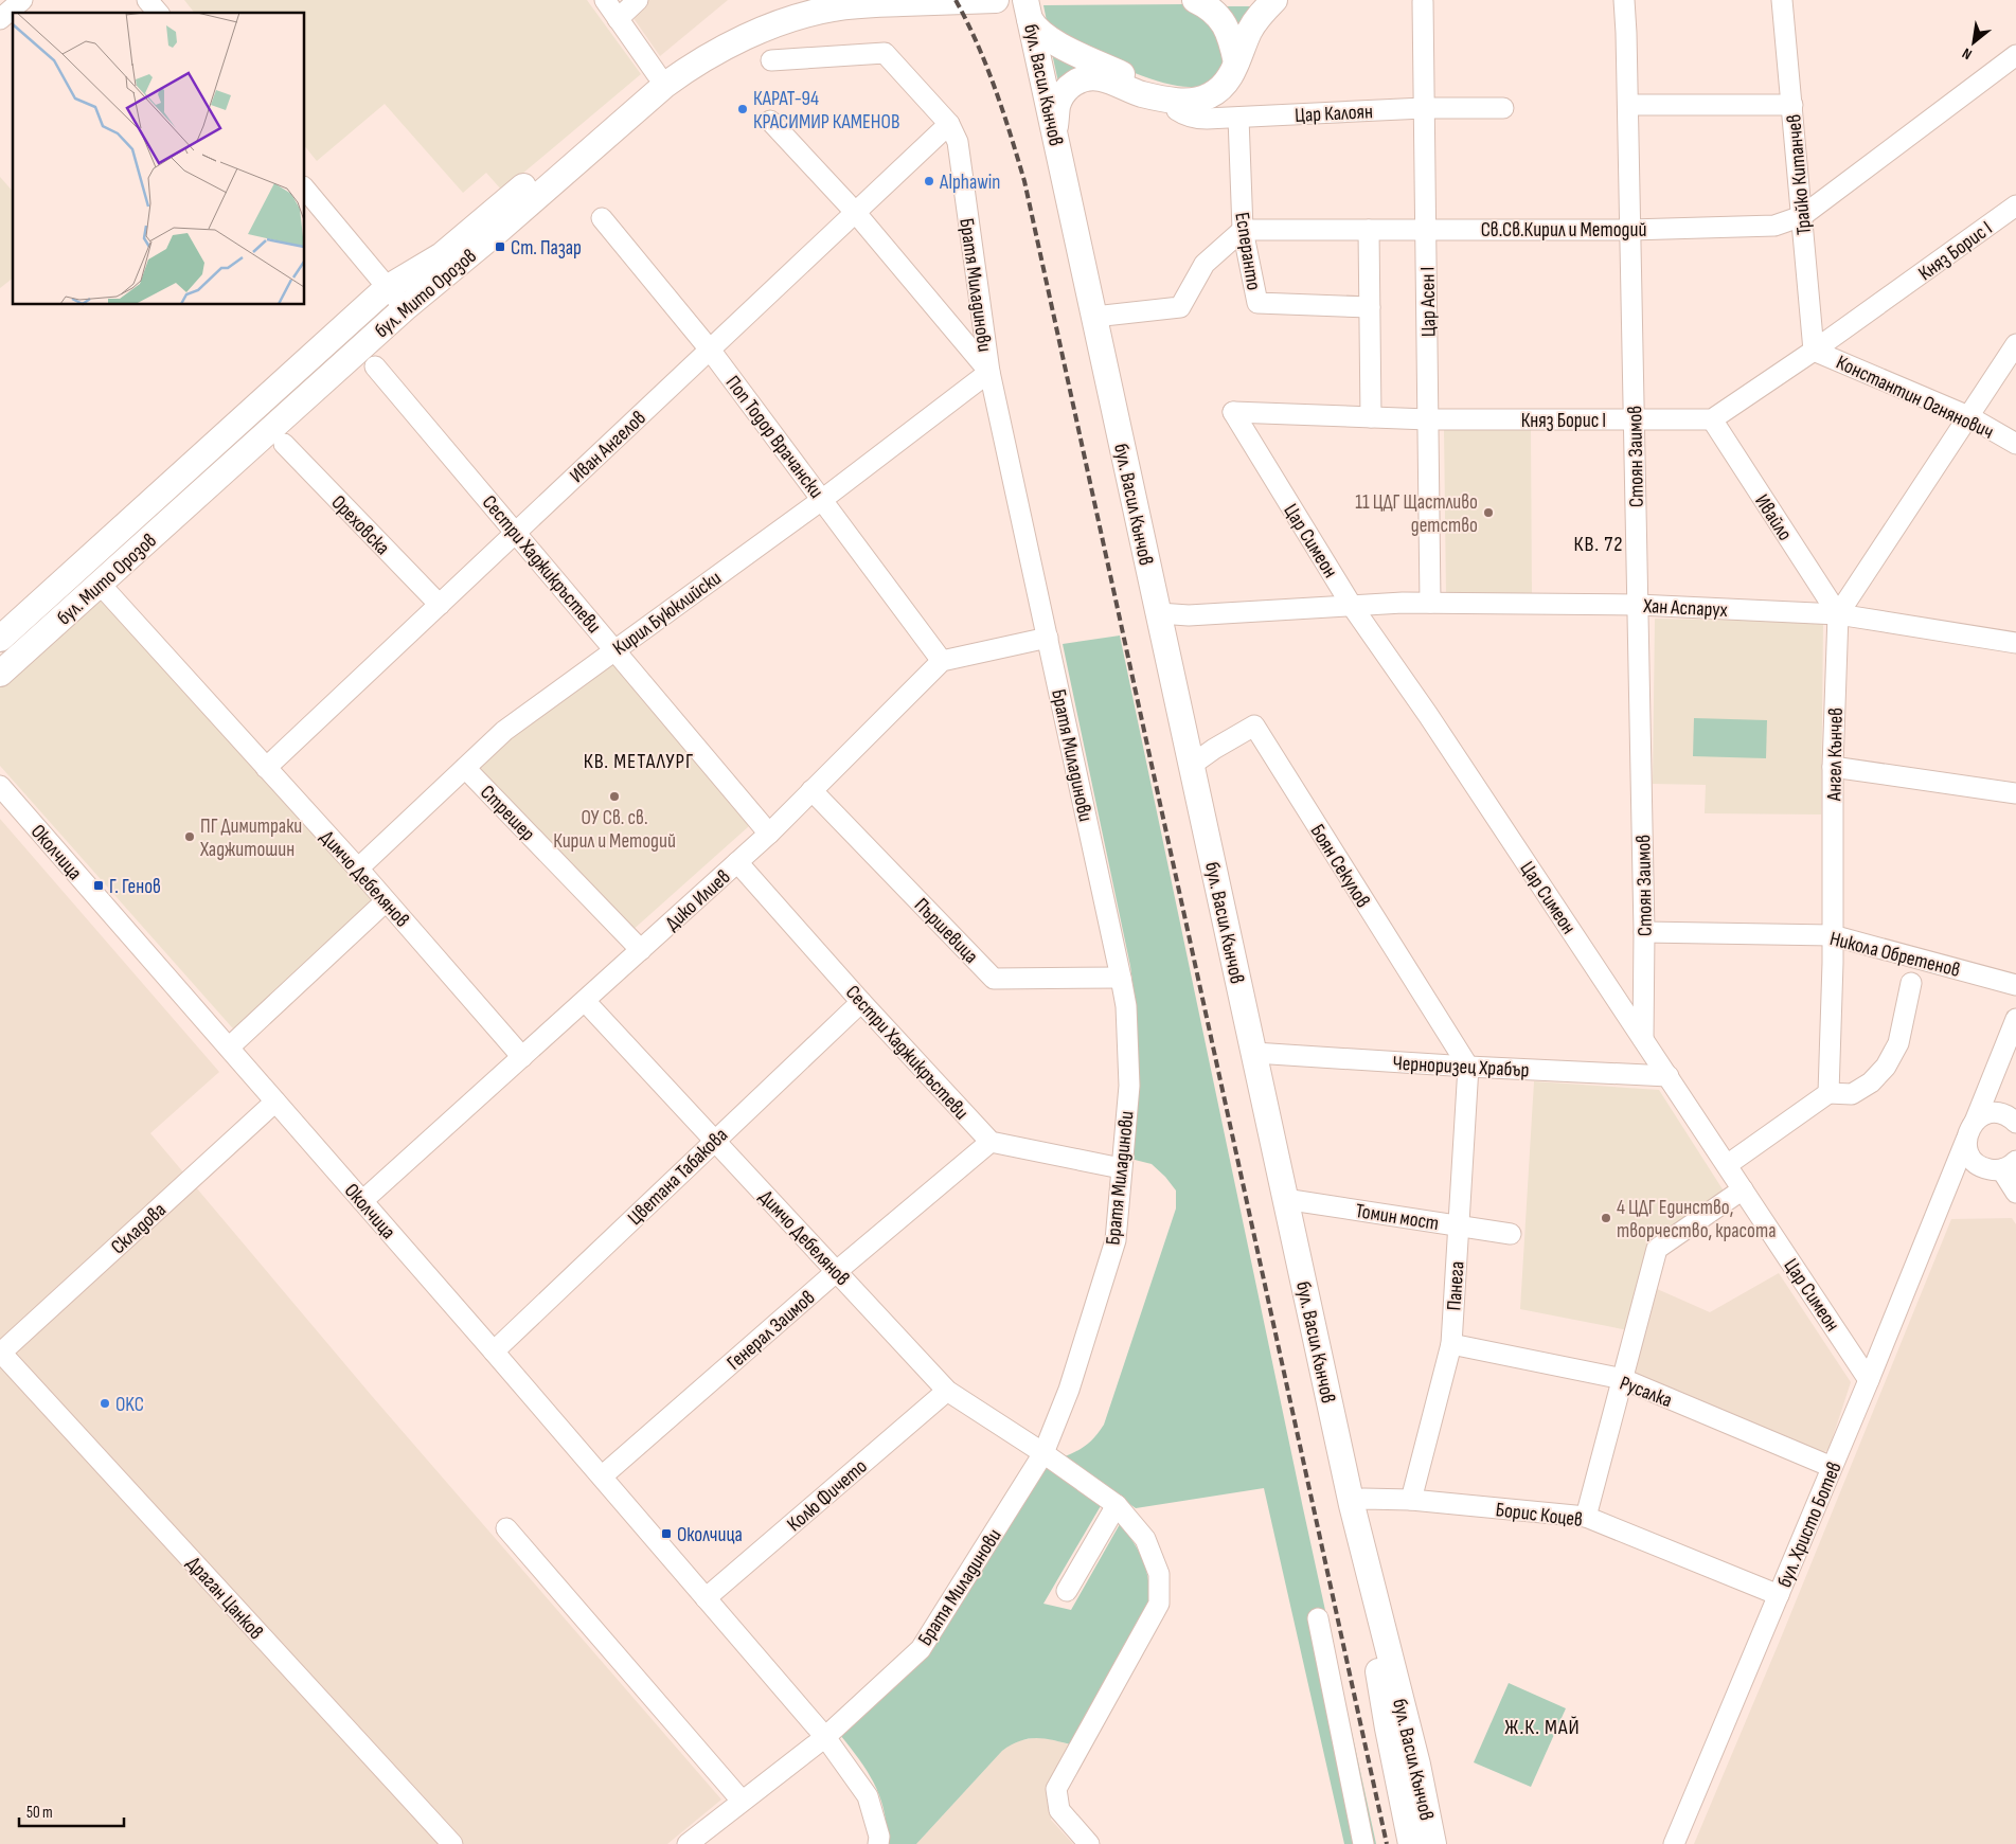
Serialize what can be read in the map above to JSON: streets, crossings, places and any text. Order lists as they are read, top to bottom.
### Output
{
  "streets": {
    "main road": ["бул. Васил Кънчов", "бул. Мито Орозов"],
    "street": [
      "Цар Калоян",
      "Трайко Китанчев",
      "Св.Св.Кирил и Методий",
      "Княз Борис I",
      "Есперанто",
      "Братя Миладинови",
      "Цар Асен I",
      "Константин Огнянович",
      "Поп Тодор Врачански",
      "Иван Ангелов",
      "Стоян Заимов",
      "Ивайло",
      "Ореховска",
      "Цар Симеон",
      "Сестри Хаджикръстеви",
      "Хан Аспарух",
      "Кирил Буюклийски",
      "Ангел Кънчев",
      "Стрешер",
      "Околчица",
      "Боян Секулов",
      "Димчо Дебелянов",
      "Дико Илиев",
      "Пършевица",
      "Никола Обретенов",
      "Черноризец Храбър",
      "Цветана Табакова",
      "Томин мост",
      "Складова",
      "Панега",
      "Генерал Заимов",
      "Русалка",
      "Колю Фичето",
      "Борис Коцев",
      "бул. Христо Ботев",
      "Драган Цанков"
    ]
  },
  "crossings": [
    ["бул. Васил Кънчов", "Хан Аспарух"],
    ["бул. Васил Кънчов", "Боян Секулов"],
    ["бул. Васил Кънчов", "Черноризец Храбър"],
    ["бул. Васил Кънчов", "Томин мост"],
    ["бул. Васил Кънчов", "Борис Коцев"],
    ["Цар Калоян", "Есперанто"],
    ["Цар Калоян", "Цар Асен I"],
    ["Трайко Китанчев", "Св.Св.Кирил и Методий"],
    ["Трайко Китанчев", "Княз Борис I"],
    ["Трайко Китанчев", "Константин Огнянович"],
    ["Св.Св.Кирил и Методий", "Есперанто"],
    ["Св.Св.Кирил и Методий", "Цар Асен I"],
    ["Св.Св.Кирил и Методий", "Стоян Заимов"],
    ["Княз Борис I", "Цар Асен I"],
    ["Княз Борис I", "Константин Огнянович"],
    ["Княз Борис I", "Стоян Заимов"],
    ["Княз Борис I", "Ивайло"],
    ["Княз Борис I", "Цар Симеон"],
    ["Братя Миладинови", "Иван Ангелов"],
    ["Братя Миладинови", "Кирил Буюклийски"],
    ["Братя Миладинови", "Околчица"],
    ["Братя Миладинови", "Димчо Дебелянов"],
    ["Братя Миладинови", "Пършевица"],
    ["бул. Мито Орозов", "Димчо Дебелянов"],
    ["Цар Асен I", "Хан Аспарух"],
    ["Поп Тодор Врачански", "Иван Ангелов"],
    ["Поп Тодор Врачански", "Кирил Буюклийски"],
    ["Поп Тодор Врачански", "Дико Илиев"],
    ["Иван Ангелов", "Ореховска"],
    ["Иван Ангелов", "Сестри Хаджикръстеви"],
    ["Иван Ангелов", "Димчо Дебелянов"],
    ["Стоян Заимов", "Цар Симеон"],
    ["Стоян Заимов", "Хан Аспарух"],
    ["Стоян Заимов", "Никола Обретенов"],
    ["Ивайло", "Хан Аспарух"],
    ["Ивайло", "Ангел Кънчев"],
    ["Цар Симеон", "Хан Аспарух"],
    ["Цар Симеон", "Черноризец Храбър"],
    ["Цар Симеон", "бул. Христо Ботев"],
    ["Сестри Хаджикръстеви", "Кирил Буюклийски"],
    ["Сестри Хаджикръстеви", "Дико Илиев"],
    ["Сестри Хаджикръстеви", "Цветана Табакова"],
    ["Сестри Хаджикръстеви", "Генерал Заимов"],
    ["Хан Аспарух", "Ангел Кънчев"],
    ["Кирил Буюклийски", "Стрешер"],
    ["Кирил Буюклийски", "Димчо Дебелянов"],
    ["Ангел Кънчев", "Никола Обретенов"],
    ["Стрешер", "Дико Илиев"],
    ["Околчица", "Дико Илиев"],
    ["Околчица", "Цветана Табакова"],
    ["Околчица", "Складова"],
    ["Околчица", "Генерал Заимов"],
    ["Околчица", "Колю Фичето"],
    ["Боян Секулов", "Черноризец Храбър"],
    ["Боян Секулов", "Панега"],
    ["Димчо Дебелянов", "Дико Илиев"],
    ["Димчо Дебелянов", "Цветана Табакова"],
    ["Димчо Дебелянов", "Генерал Заимов"],
    ["Димчо Дебелянов", "Колю Фичето"],
    ["Дико Илиев", "Пършевица"],
    ["Черноризец Храбър", "Панега"],
    ["Томин мост", "Панега"],
    ["Складова", "Драган Цанков"],
    ["Панега", "Русалка"],
    ["Панега", "Борис Коцев"],
    ["Русалка", "бул. Христо Ботев"],
    ["Борис Коцев", "бул. Христо Ботев"]
  ],
  "districts": ["КВ. 72", "КВ. МЕТАЛУРГ", "Ж.К. МАЙ"],
  "places": {
    "other": [
      "КАРАТ-94 КРАСИМИР КАМЕНОВ",
      "Alphawin",
      "11 ЦДГ Щастливо детство",
      "ОУ Св. св. Кирил и Методий",
      "ПГ Димитраки Хаджитошин",
      "4 ЦДГ Единство, творчество, красота",
      "OKC"
    ],
    "transit": ["Ст. Пазар", "Г. Генов", "Околчица"]
  },
  "scale_bar": "50 m",
  "north": "bottom left"
}
